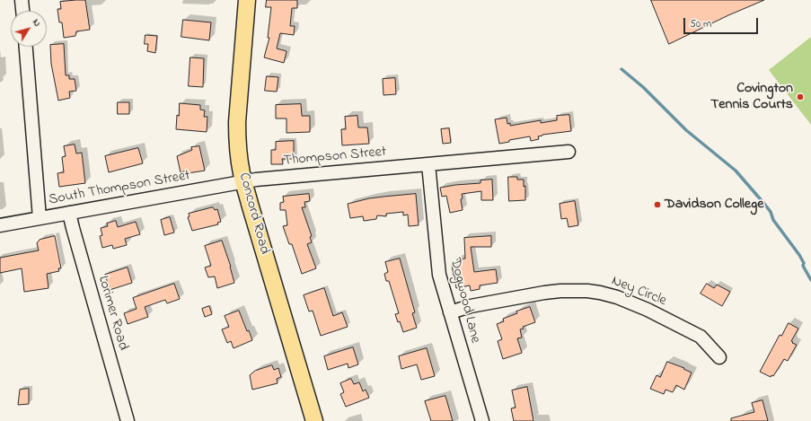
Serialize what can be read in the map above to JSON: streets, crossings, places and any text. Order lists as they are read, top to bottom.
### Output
{
  "streets": {
    "main road": ["Concord Road"],
    "street": [
      "Thompson Street",
      "South Thompson Street",
      "Ney Circle",
      "Dogwood Lane",
      "Lorimer Road"
    ]
  },
  "crossings": [
    ["Thompson Street", "South Thompson Street"],
    ["Thompson Street", "Concord Road"],
    ["Thompson Street", "Dogwood Lane"],
    ["South Thompson Street", "Concord Road"],
    ["South Thompson Street", "Lorimer Road"],
    ["Ney Circle", "Dogwood Lane"]
  ],
  "places": ["Covington Tennis Courts", "Davidson College"],
  "scale_bar": "50 m",
  "north": "top right"
}
